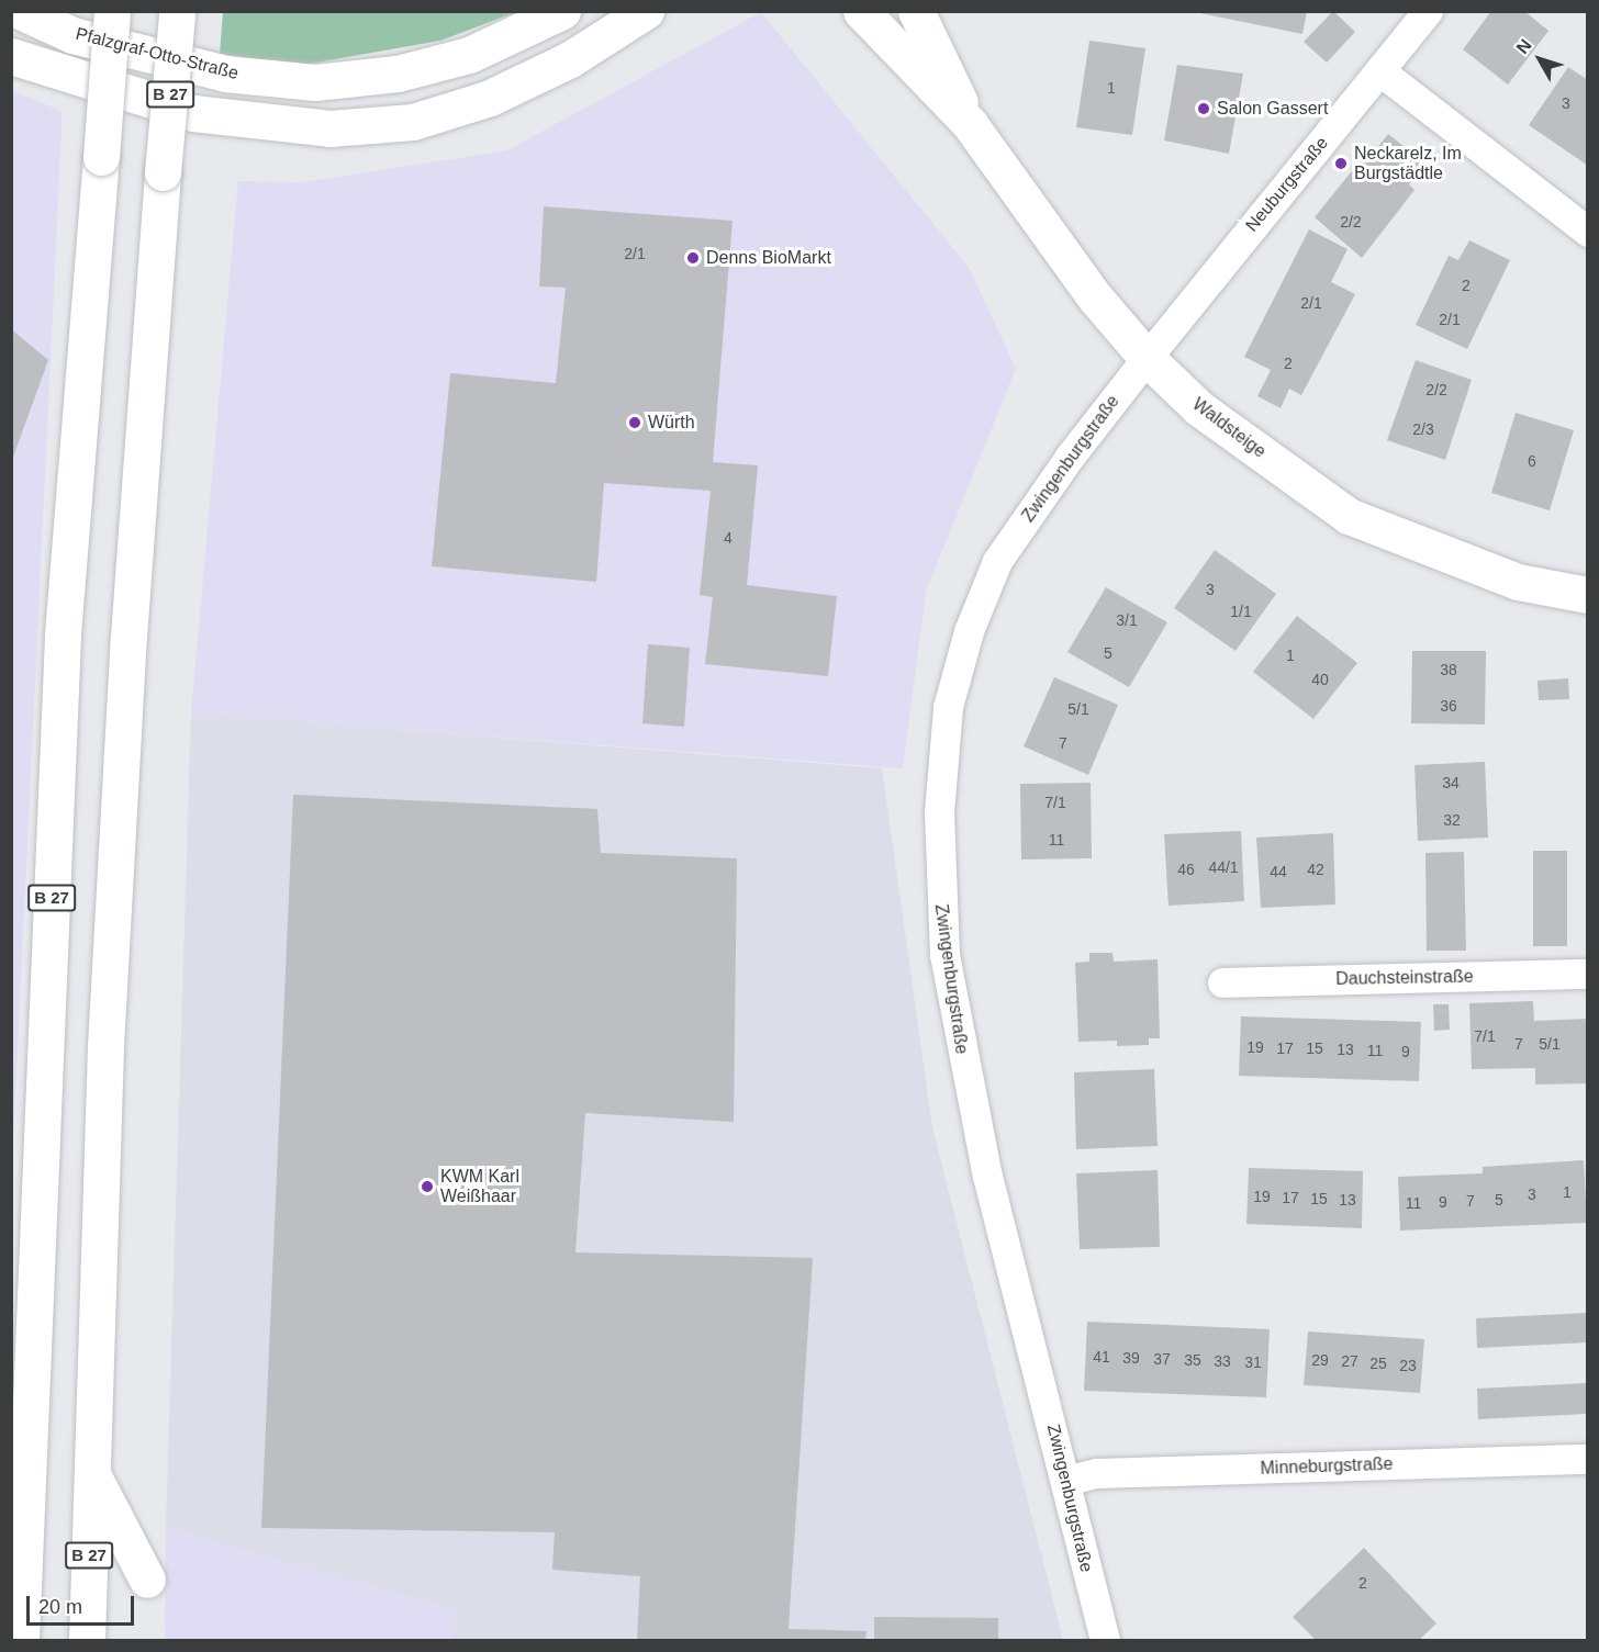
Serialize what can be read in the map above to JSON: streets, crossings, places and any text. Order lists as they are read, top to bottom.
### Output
{
  "streets": {
    "main road": ["Pfalzgraf-Otto-Straße", "B 27", "Waldsteige"],
    "street": [
      "Neuburgstraße",
      "Zwingenburgstraße",
      "Dauchsteinstraße",
      "Minneburgstraße"
    ]
  },
  "crossings": [
    ["Neuburgstraße", "Waldsteige"],
    ["Neuburgstraße", "Zwingenburgstraße"],
    ["Waldsteige", "Zwingenburgstraße"],
    ["Zwingenburgstraße", "Minneburgstraße"]
  ],
  "places": [
    "Salon Gassert",
    "Neckarelz, Im Burgstädtle",
    "Denns BioMarkt",
    "Würth",
    "KWM Karl Weißhaar"
  ],
  "house_numbers": [
    "1",
    "3",
    "2/2",
    "2/1",
    "2",
    "2/1",
    "2/1",
    "2",
    "2/2",
    "2/3",
    "6",
    "4",
    "3",
    "1/1",
    "3/1",
    "5",
    "1",
    "38",
    "40",
    "36",
    "5/1",
    "7",
    "34",
    "7/1",
    "32",
    "11",
    "44/1",
    "46",
    "42",
    "44",
    "7/1",
    "7",
    "5/1",
    "19",
    "17",
    "15",
    "13",
    "11",
    "9",
    "1",
    "3",
    "19",
    "17",
    "15",
    "13",
    "5",
    "7",
    "9",
    "11",
    "41",
    "39",
    "37",
    "35",
    "29",
    "33",
    "27",
    "31",
    "25",
    "23",
    "2"
  ],
  "scale_bar": "20 m",
  "north": "top left"
}
